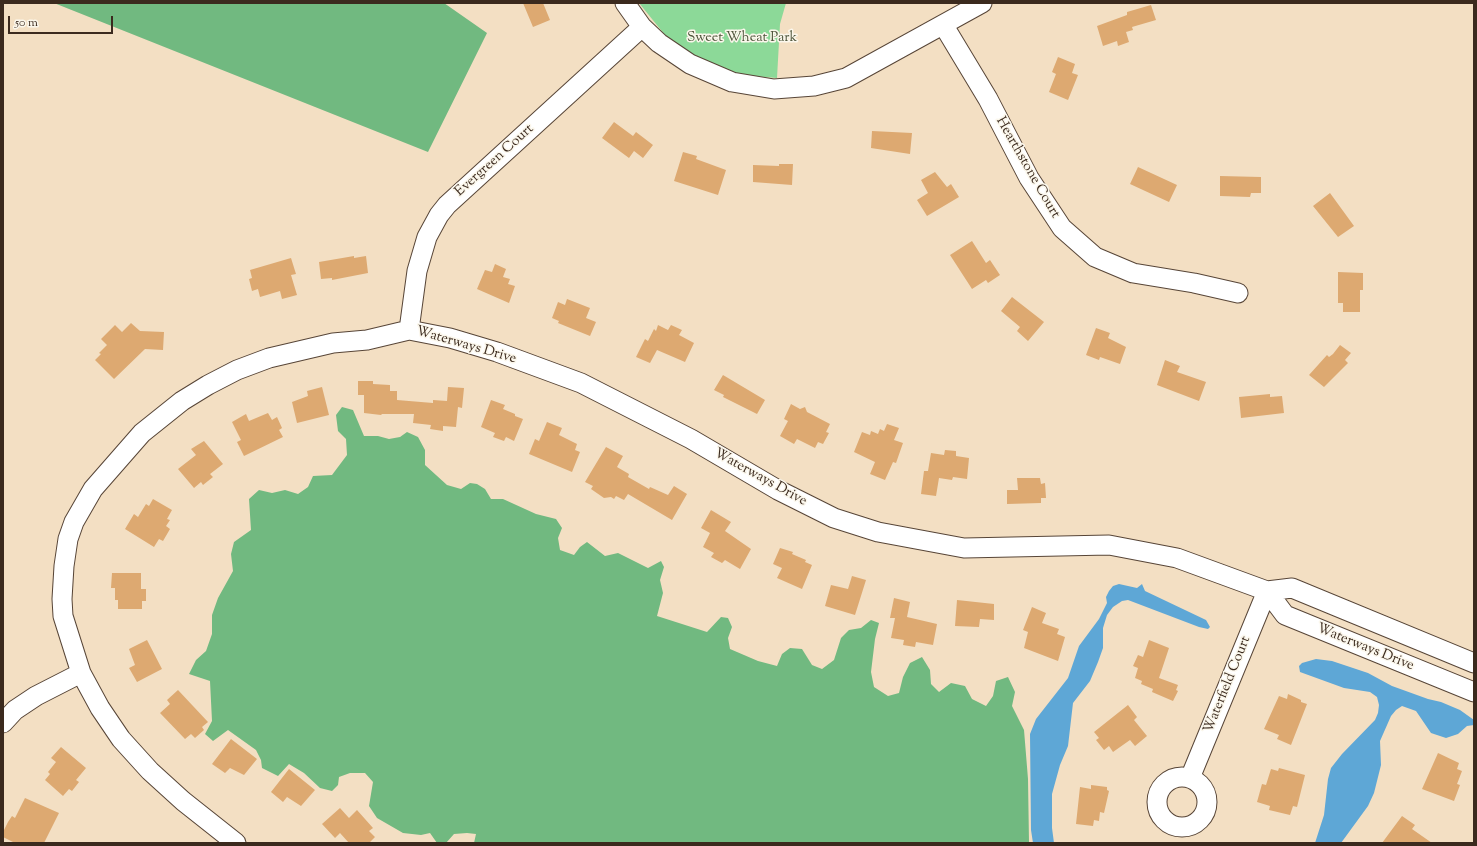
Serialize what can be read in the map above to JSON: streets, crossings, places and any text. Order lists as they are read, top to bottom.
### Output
{
  "streets": {
    "street": [
      "Evergreen Court",
      "Hearthstone Court",
      "Waterways Drive",
      "Waterfield Court"
    ]
  },
  "crossings": [
    ["Evergreen Court", "Waterways Drive"],
    ["Waterways Drive", "Waterfield Court"]
  ],
  "parks": ["Sweet Wheat Park"],
  "scale_bar": "50 m"
}
